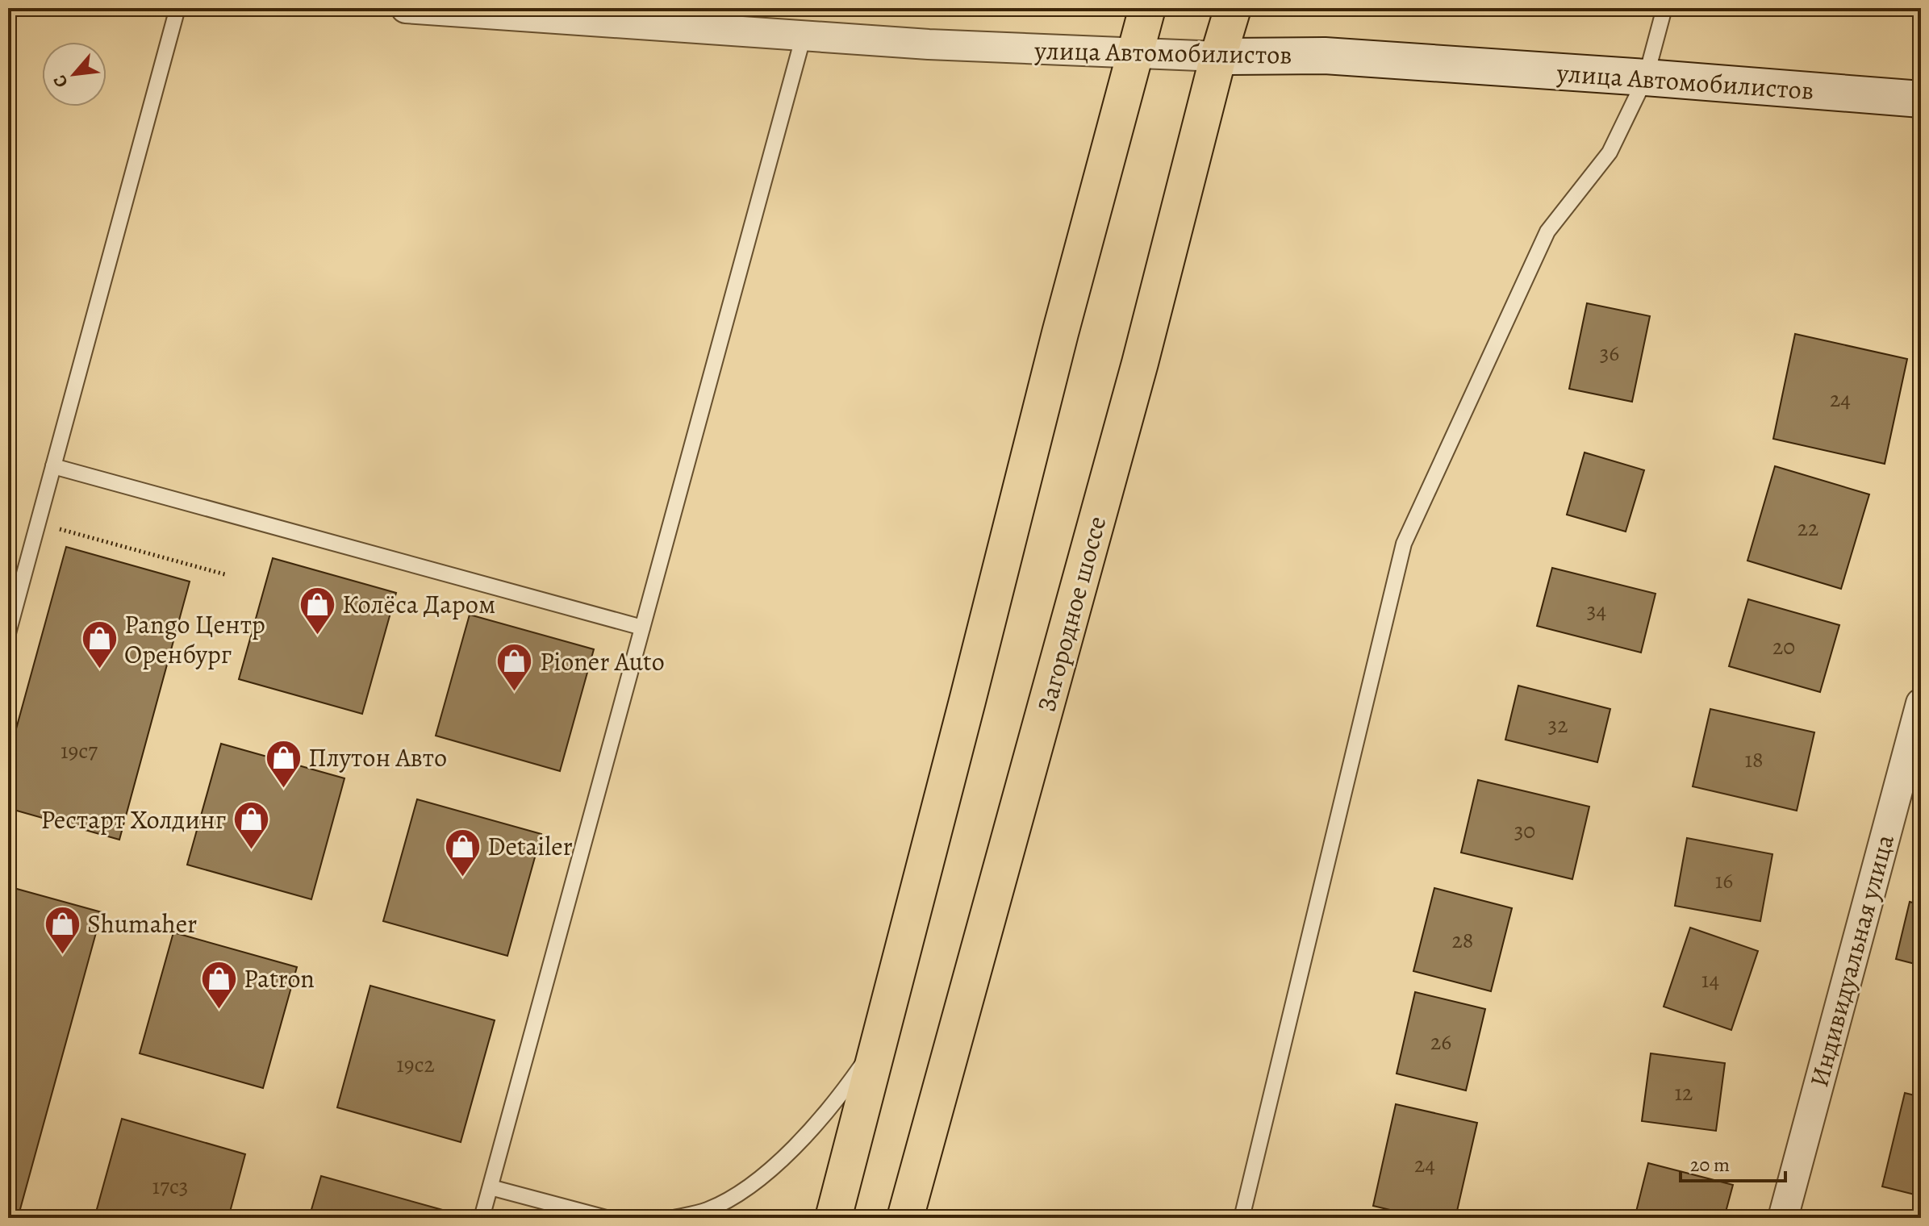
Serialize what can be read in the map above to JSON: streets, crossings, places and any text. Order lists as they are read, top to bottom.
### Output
{
  "streets": {
    "highway": ["Загородное шоссе"],
    "street": ["улица Автомобилистов", "Индивидуальная улица"]
  },
  "crossings": [
    ["улица Автомобилистов", "Загородное шоссе"]
  ],
  "places": {
    "shop": [
      "Колёса Даром",
      "Pango Центр Оренбург",
      "Pioner Auto",
      "Плутон Авто",
      "Рестарт Холдинг",
      "Detailer",
      "Shumaher",
      "Patron"
    ]
  },
  "house_numbers": [
    "36",
    "24",
    "22",
    "34",
    "20",
    "32",
    "19с7",
    "18",
    "30",
    "16",
    "28",
    "14",
    "26",
    "19с2",
    "12",
    "24",
    "17c3"
  ],
  "scale_bar": "20 m",
  "north": "bottom left"
}
